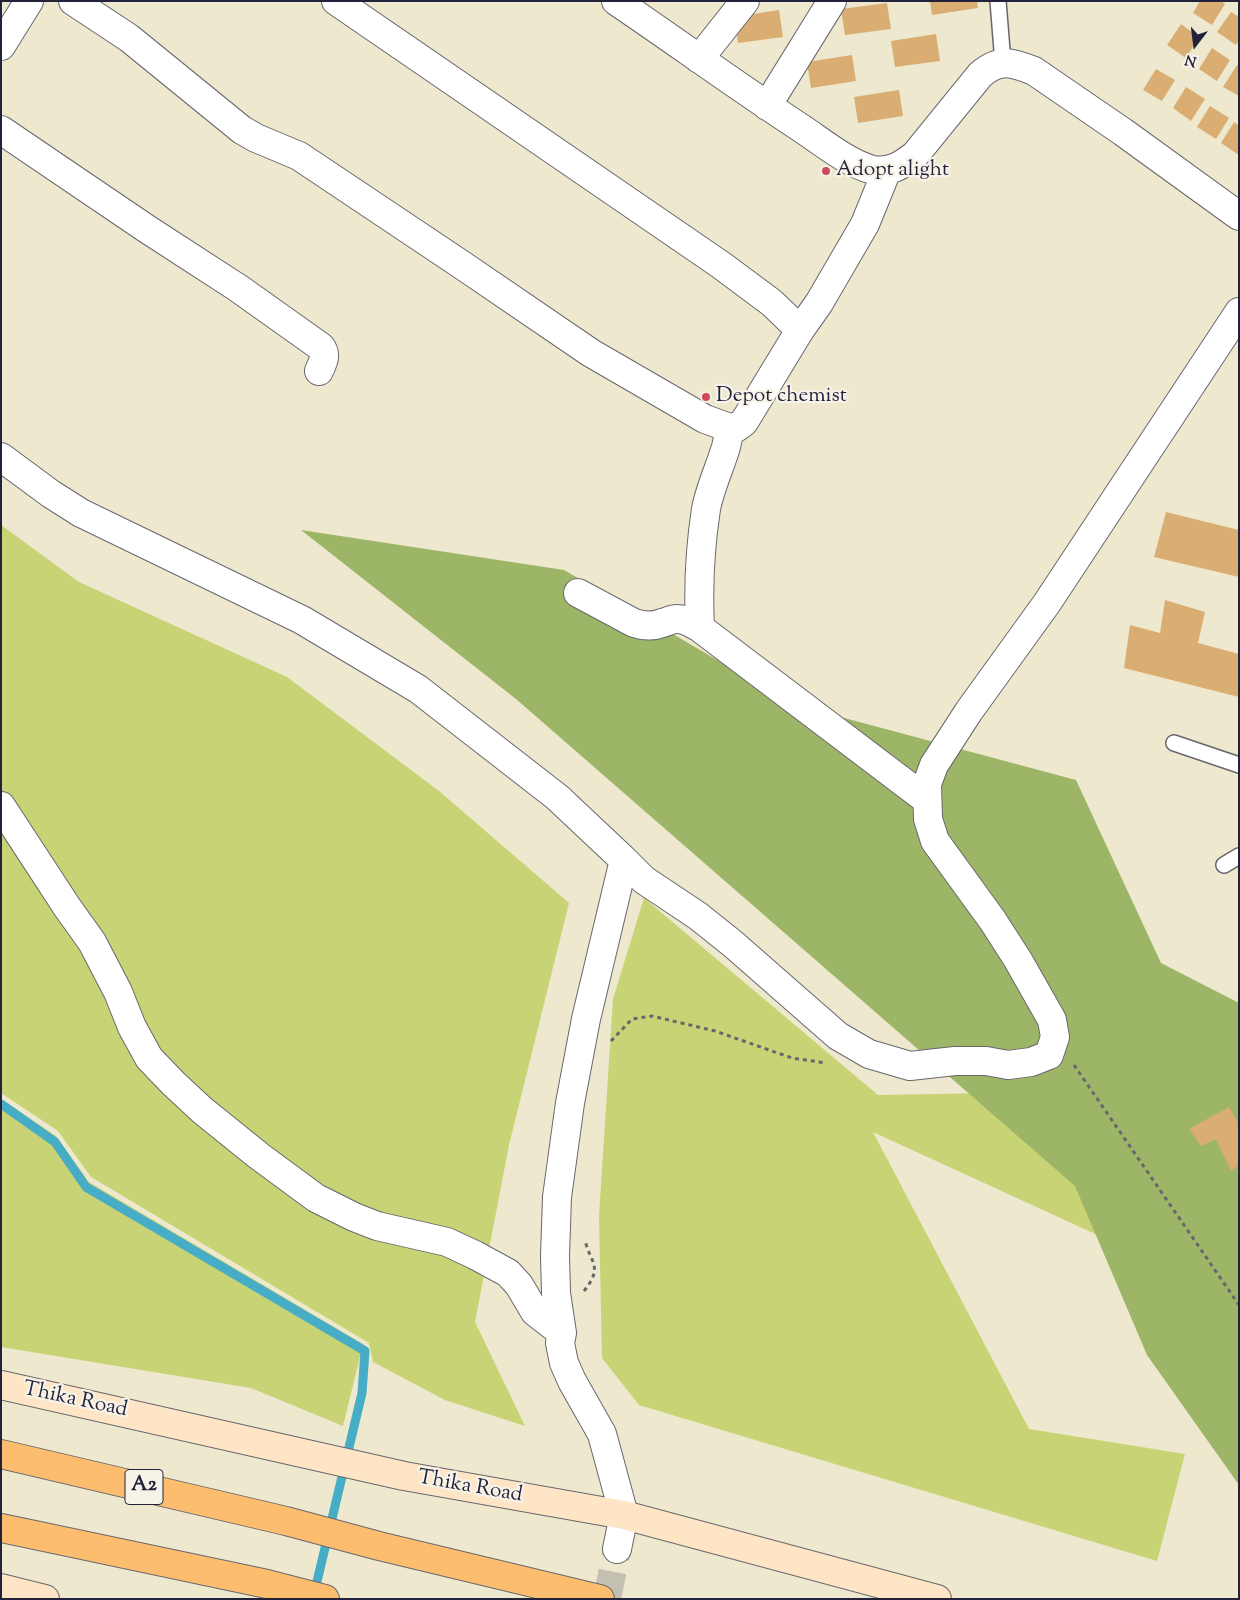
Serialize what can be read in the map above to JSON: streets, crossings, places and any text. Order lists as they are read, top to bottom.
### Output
{
  "streets": {
    "highway": ["A2"],
    "main road": ["Thika Road"]
  },
  "places": ["Adopt alight", "Depot chemist"],
  "north": "bottom"
}
